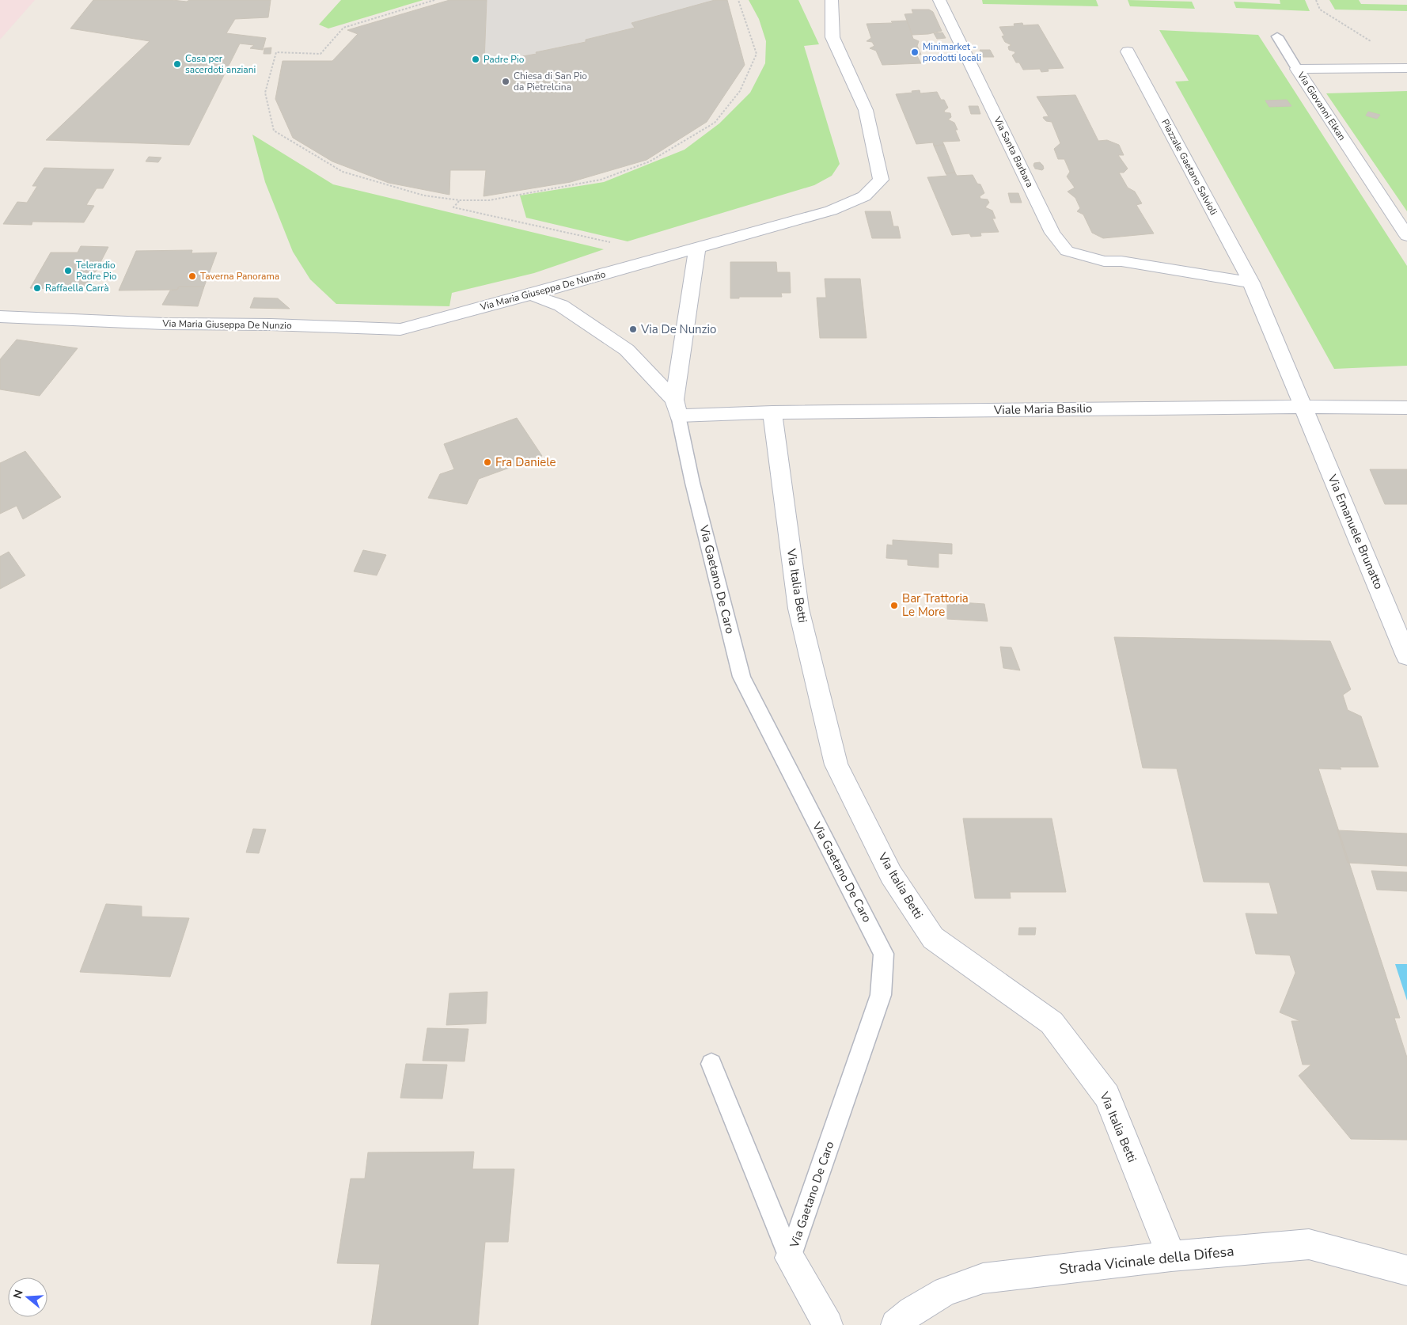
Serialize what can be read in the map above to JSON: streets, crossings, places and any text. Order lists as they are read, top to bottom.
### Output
{
  "streets": {
    "street": [
      "Via Giovanni Elkan",
      "Via Santa Barbara",
      "Piazzale Gaetano Salvioli",
      "Via Maria Giuseppa De Nunzio",
      "Viale Maria Basilio",
      "Via Emanuele Brunatto",
      "Via Gaetano De Caro",
      "Via Italia Betti",
      "Strada Vicinale della Difesa"
    ]
  },
  "crossings": [
    ["Via Santa Barbara", "Piazzale Gaetano Salvioli"],
    ["Piazzale Gaetano Salvioli", "Viale Maria Basilio"],
    ["Piazzale Gaetano Salvioli", "Via Emanuele Brunatto"],
    ["Viale Maria Basilio", "Via Emanuele Brunatto"],
    ["Viale Maria Basilio", "Via Gaetano De Caro"],
    ["Viale Maria Basilio", "Via Italia Betti"],
    ["Via Italia Betti", "Strada Vicinale della Difesa"]
  ],
  "places": [
    "Minimarket - prodotti locali",
    "Padre Pio",
    "Casa per sacerdoti anziani",
    "Chiesa di San Pio da Pietrelcina",
    "Teleradio Padre Pio",
    "Taverna Panorama",
    "Raffaella Carrà",
    "Via De Nunzio",
    "Fra Daniele",
    "Bar Trattoria Le More"
  ],
  "north": "left"
}
